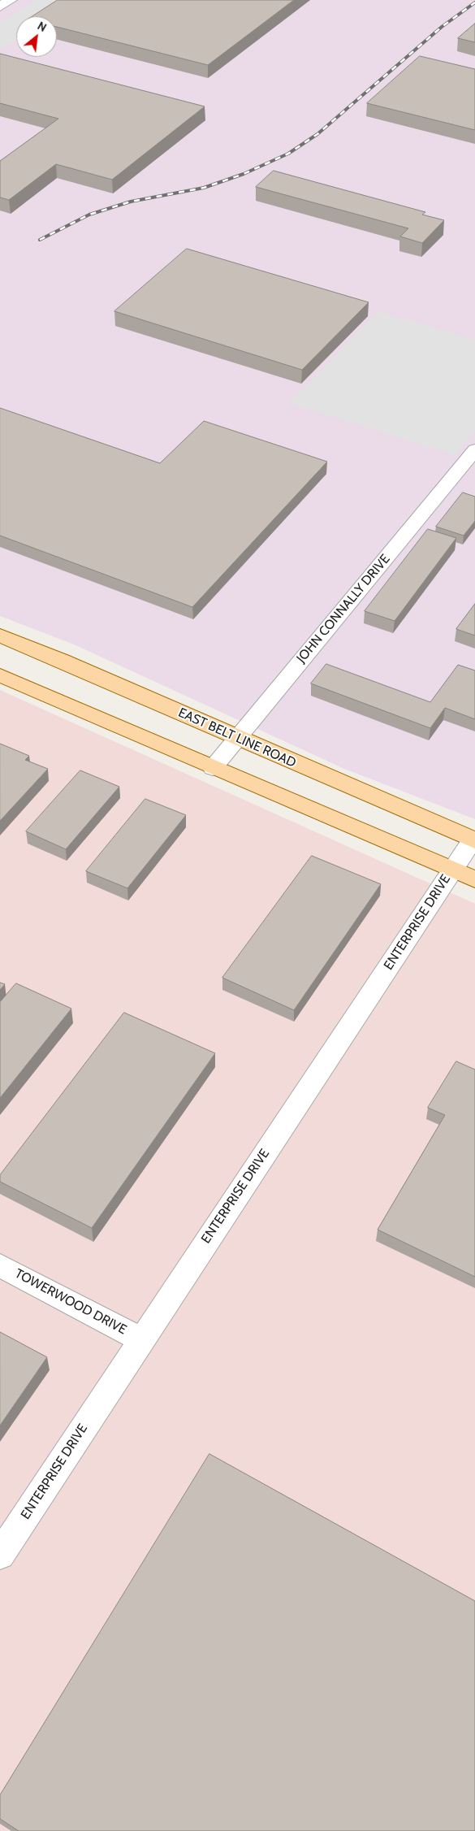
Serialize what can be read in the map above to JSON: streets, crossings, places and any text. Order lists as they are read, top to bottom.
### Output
{
  "streets": {
    "main road": ["EAST BELT LINE ROAD"],
    "street": ["JOHN CONNALLY DRIVE", "ENTERPRISE DRIVE", "TOWERWOOD DRIVE"]
  },
  "crossings": [
    ["JOHN CONNALLY DRIVE", "EAST BELT LINE ROAD"],
    ["EAST BELT LINE ROAD", "ENTERPRISE DRIVE"],
    ["ENTERPRISE DRIVE", "TOWERWOOD DRIVE"]
  ],
  "north": "top right"
}
